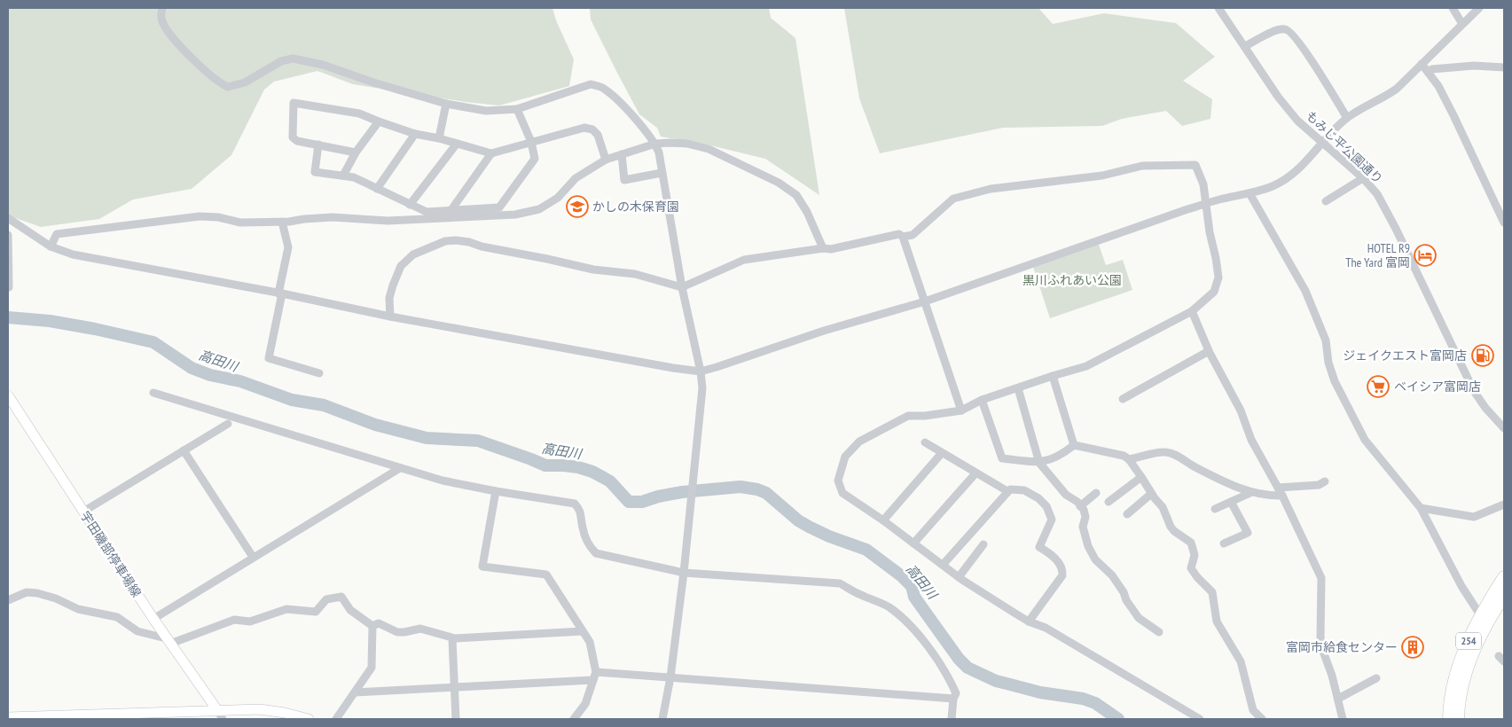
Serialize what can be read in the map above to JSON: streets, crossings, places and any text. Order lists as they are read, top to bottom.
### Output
{
  "streets": {
    "highway": ["254"],
    "main road": ["宇田磯部停車場線"],
    "street": ["もみじ平公園通り"]
  },
  "water": ["高田川"],
  "parks": ["黒川ふれあい公園"],
  "places": {
    "school or university": ["かしの木保育園"],
    "hotel": ["HOTEL R9 The Yard 富岡"],
    "fuel station": ["ジェイクエスト富岡店"],
    "supermarket": ["ベイシア富岡店"],
    "building": ["富岡市給食センター"]
  }
}
